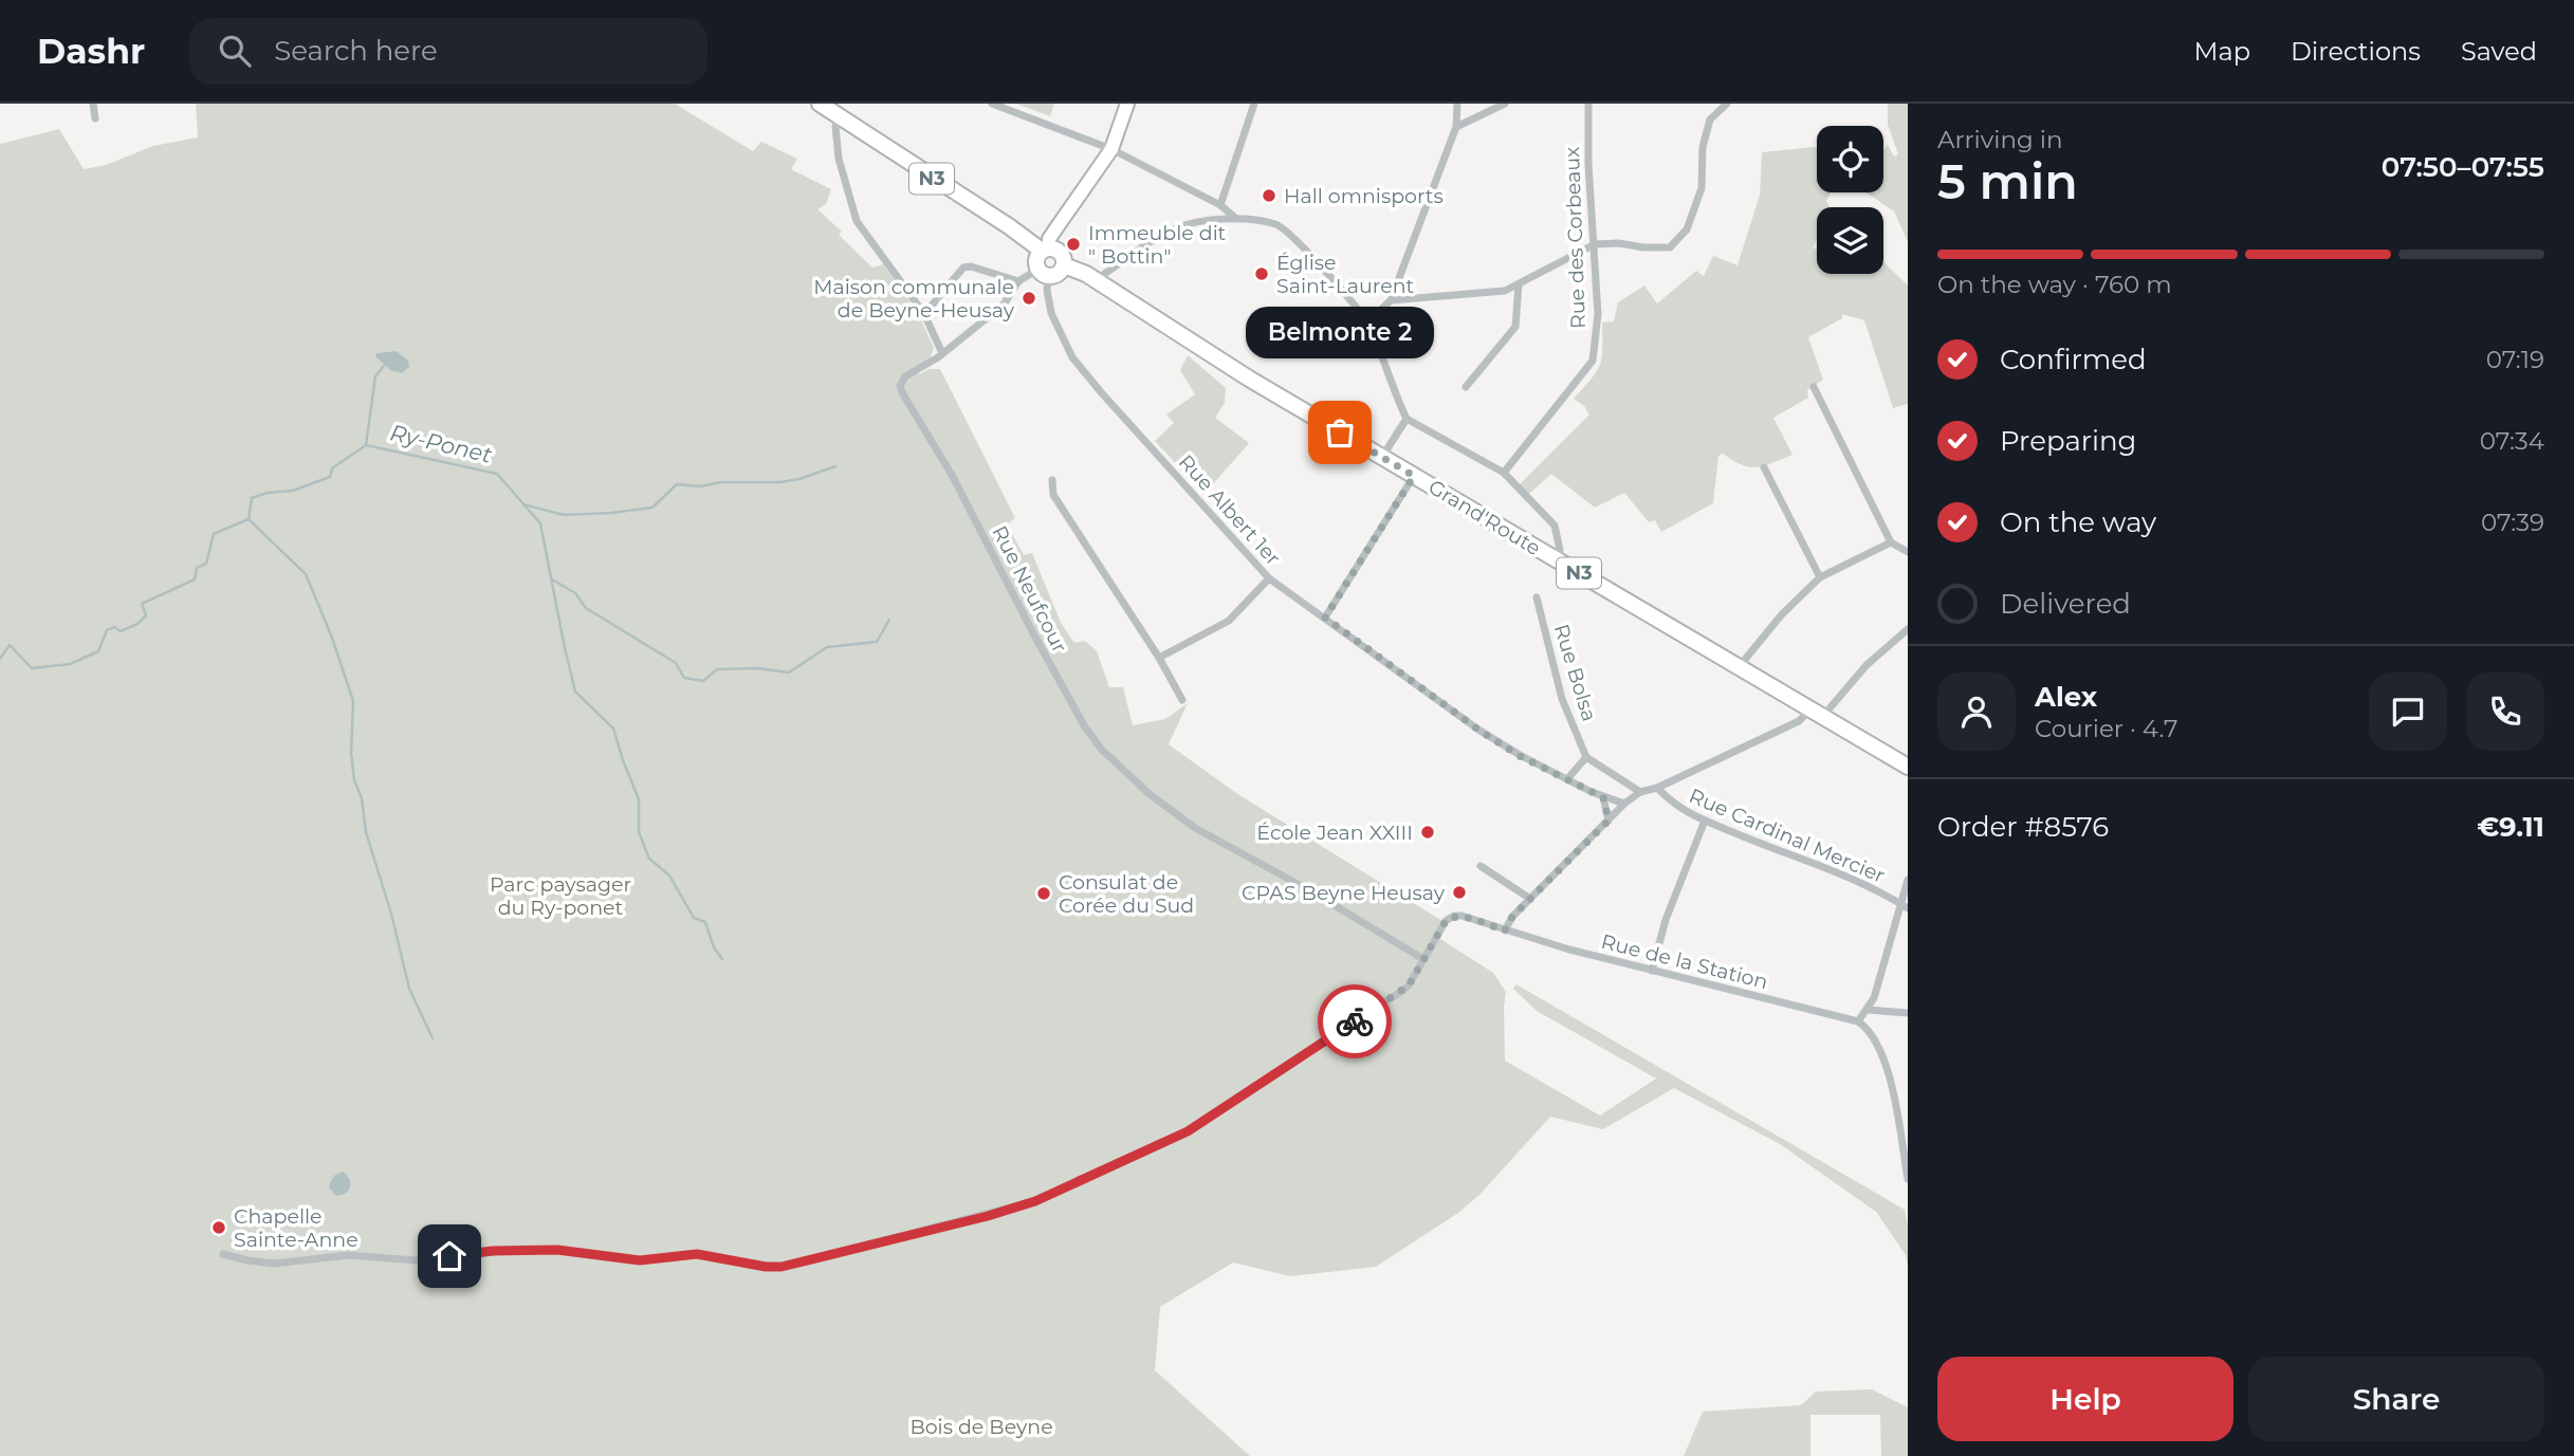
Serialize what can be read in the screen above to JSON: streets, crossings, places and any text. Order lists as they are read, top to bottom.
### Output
{
  "streets": {
    "main road": ["N3", "Grand'Route"],
    "street": [
      "Rue des Corbeaux",
      "Rue Albert 1er",
      "Rue Neufcour",
      "Rue Bolsa",
      "Rue Cardinal Mercier",
      "Rue de la Station"
    ]
  },
  "crossings": [
    ["Rue Albert 1er", "Grand'Route"],
    ["Rue Neufcour", "Rue de la Station"]
  ],
  "water": ["Ry-Ponet"],
  "parks": ["Parc paysager du Ry-ponet", "Bois de Beyne"],
  "places": [
    "Hall omnisports",
    "Immeuble dit \" Bottin\"",
    "Église Saint-Laurent",
    "Maison communale de Beyne-Heusay",
    "Belmonte 2",
    "École Jean XXIII",
    "CPAS Beyne Heusay",
    "Consulat de Corée du Sud",
    "Chapelle Sainte-Anne"
  ],
  "page": {
    "header": "Dashr",
    "search": "Search here",
    "nav": ["Map", "Directions", "Saved"],
    "heading": ["5 min", "Arriving in", "07:50–07:55"],
    "panel": [
      "Alex",
      "Courier · 4.7",
      "Order #8576",
      "€9.11"
    ],
    "bar": "On the way · 760 m",
    "bubble": "Belmonte 2",
    "list": [
      ["Confirmed", "07:19"],
      ["Preparing", "07:34"],
      ["On the way", "07:39"],
      "Delivered"
    ],
    "buttons": ["Help", "Share"]
  }
}
